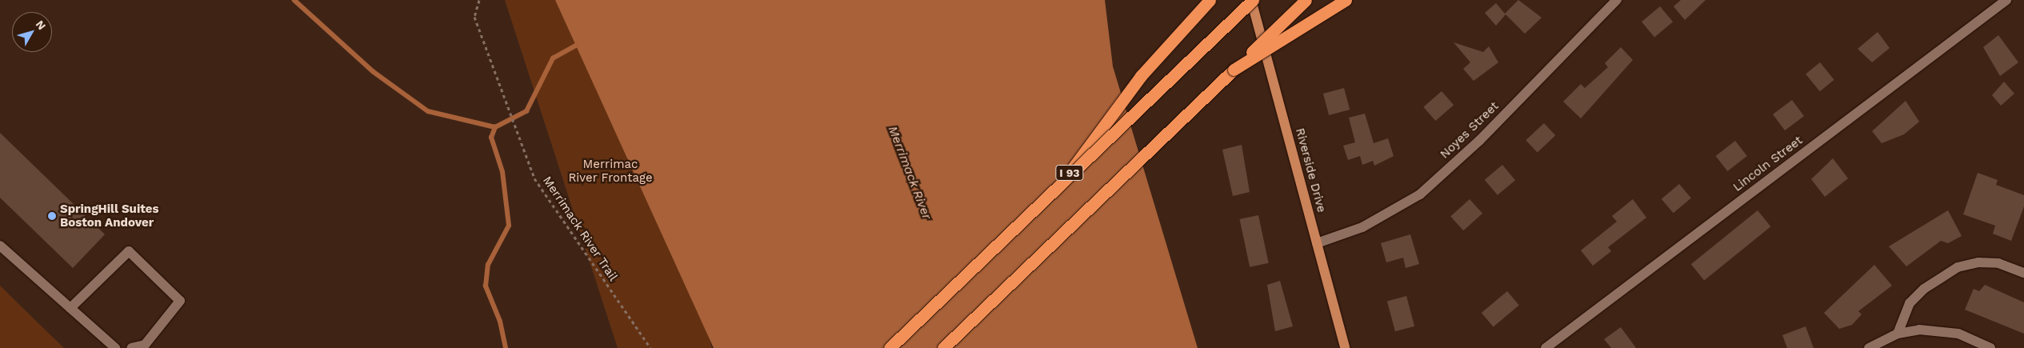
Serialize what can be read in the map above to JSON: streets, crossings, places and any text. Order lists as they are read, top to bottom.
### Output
{
  "streets": {
    "highway": ["I 93"],
    "main road": ["Riverside Drive"],
    "street": ["Noyes Street", "Lincoln Street"],
    "path": ["Merrimack River Trail"]
  },
  "crossings": [
    ["Noyes Street", "Riverside Drive"],
    ["Riverside Drive", "I 93"]
  ],
  "water": ["Merrimack River"],
  "parks": ["Merrimac River Frontage"],
  "places": ["SpringHill Suites Boston Andover"],
  "north": "top right"
}
